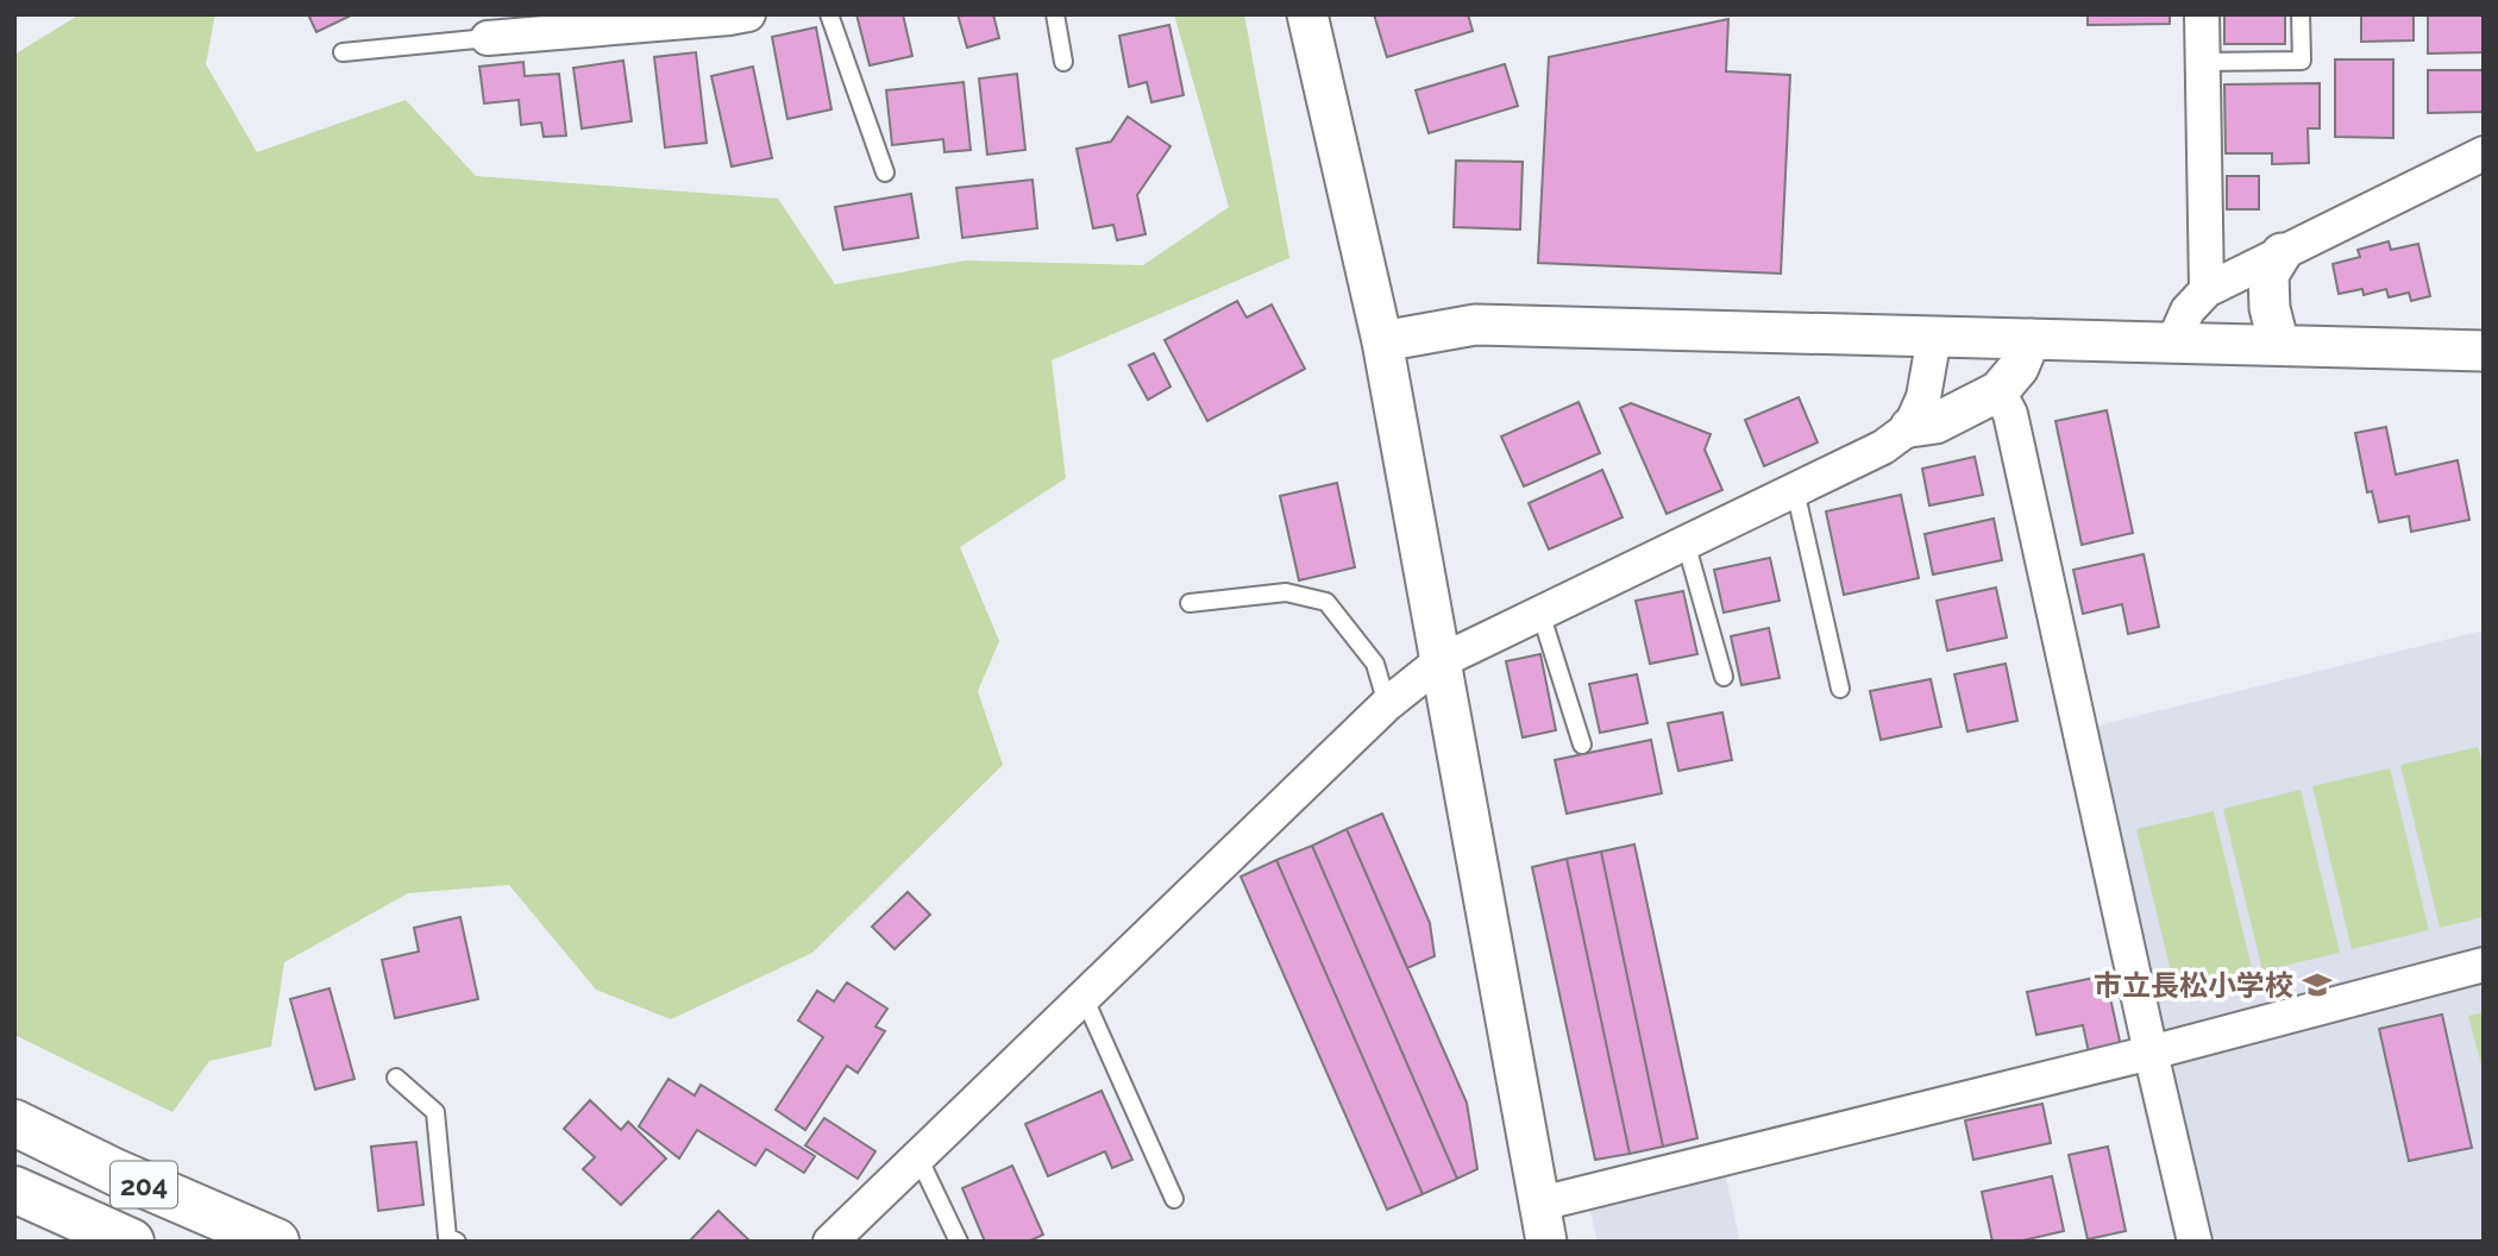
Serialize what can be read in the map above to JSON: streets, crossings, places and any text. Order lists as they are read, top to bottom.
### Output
{
  "streets": {
    "highway": ["204"]
  },
  "places": {
    "school or university": ["市立長松小学校"]
  }
}
